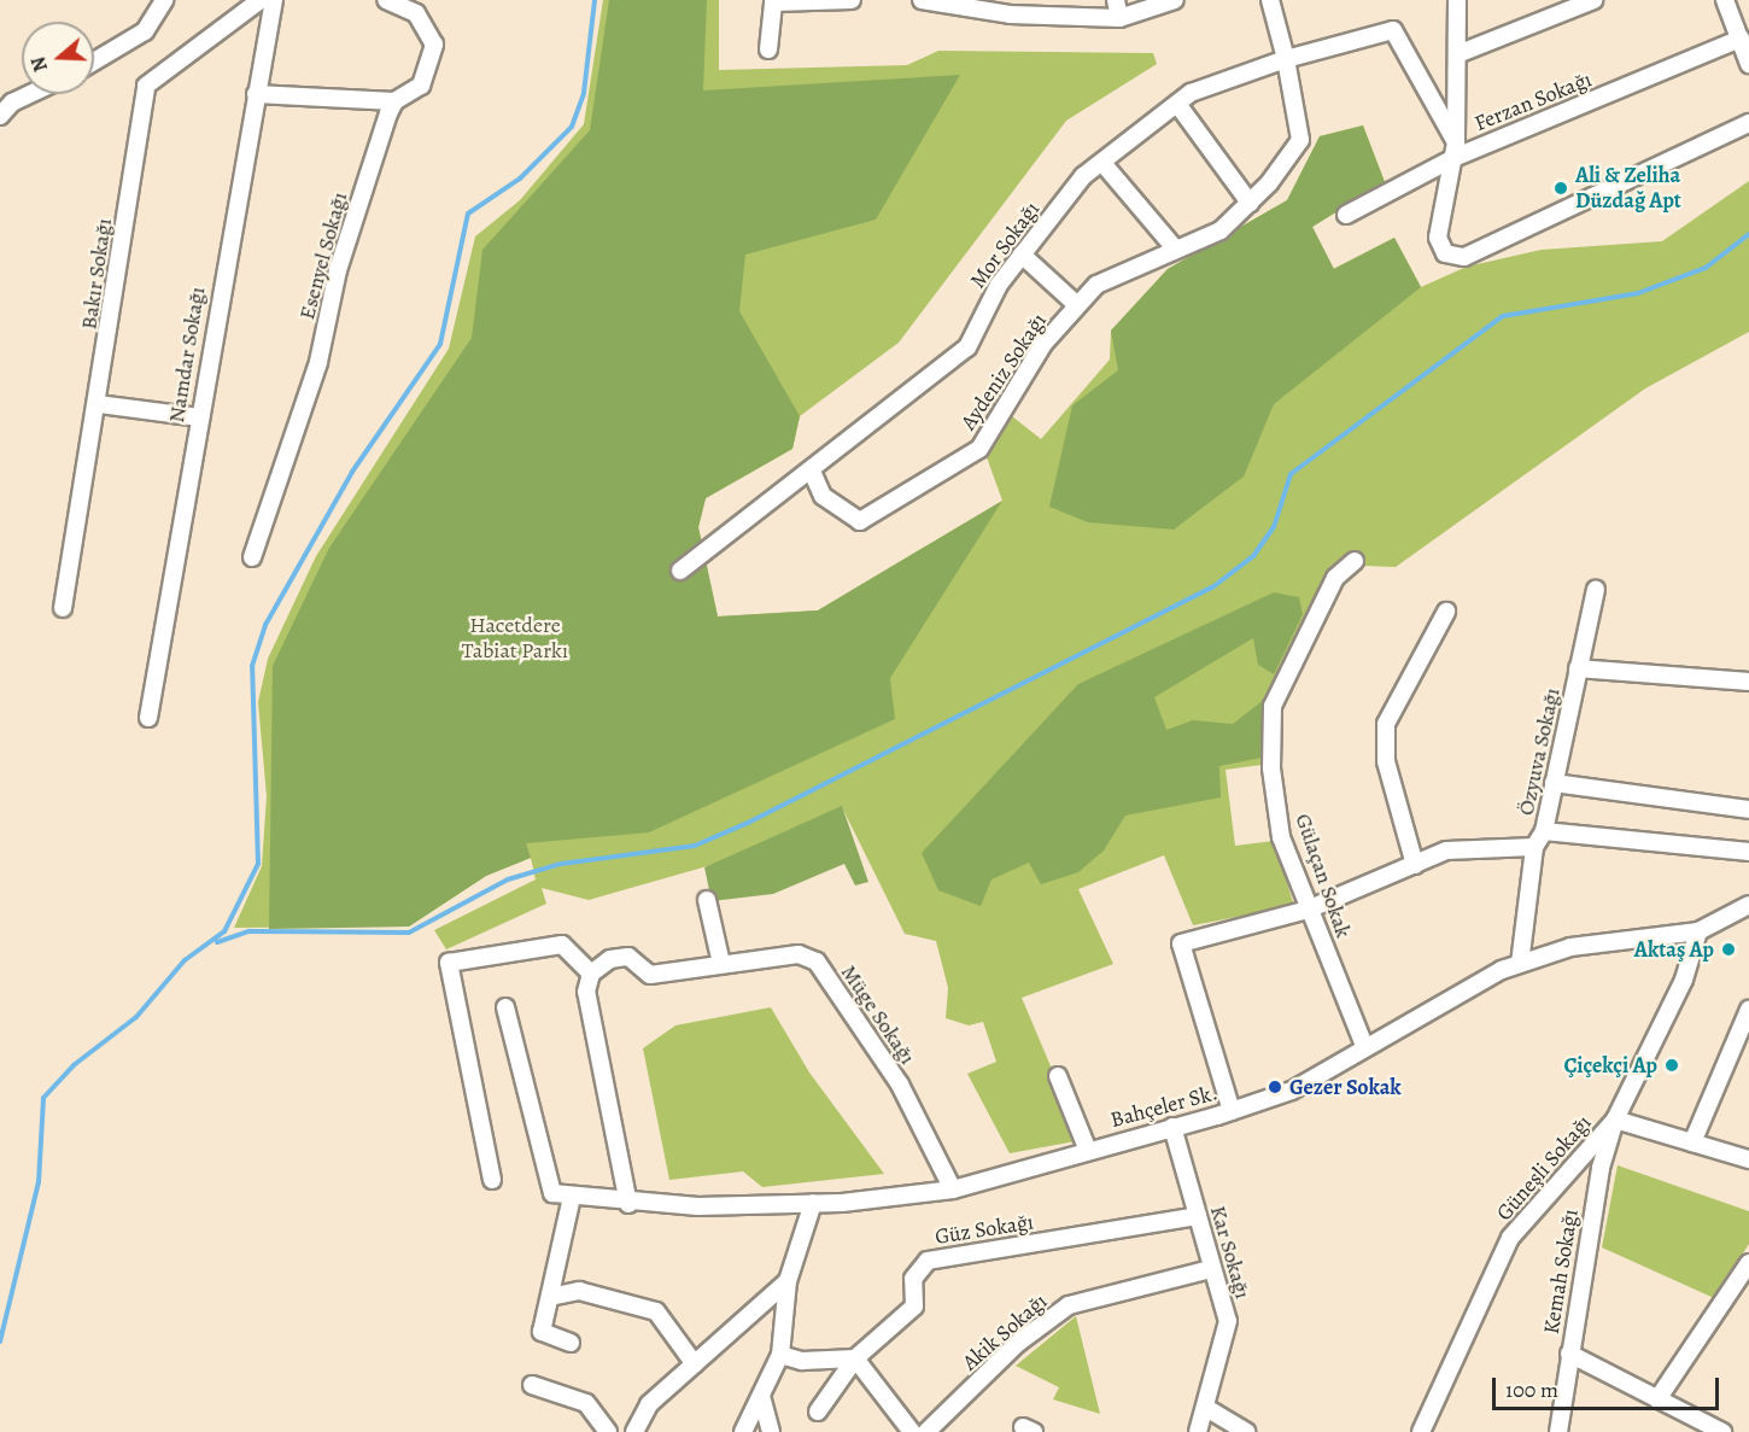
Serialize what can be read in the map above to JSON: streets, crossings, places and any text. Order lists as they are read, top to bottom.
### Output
{
  "streets": {
    "street": [
      "Ferzan Sokağı",
      "Mor Sokağı",
      "Esenyel Sokağı",
      "Bakır Sokağı",
      "Namdar Sokağı",
      "Aydeniz Sokağı",
      "Özyuva Sokağı",
      "Gülaçan Sokak",
      "Müge Sokağı",
      "Bahçeler Sk.",
      "Güneşli Sokağı",
      "Güz Sokağı",
      "Kar Sokağı",
      "Kemah Sokağı",
      "Akik Sokağı"
    ]
  },
  "crossings": [
    ["Ferzan Sokağı", "Mor Sokağı"],
    ["Mor Sokağı", "Aydeniz Sokağı"],
    ["Özyuva Sokağı", "Bahçeler Sk."],
    ["Gülaçan Sokak", "Bahçeler Sk."],
    ["Müge Sokağı", "Bahçeler Sk."],
    ["Bahçeler Sk.", "Güneşli Sokağı"],
    ["Bahçeler Sk.", "Kar Sokağı"],
    ["Güneşli Sokağı", "Kemah Sokağı"],
    ["Güz Sokağı", "Kar Sokağı"],
    ["Kar Sokağı", "Akik Sokağı"]
  ],
  "parks": ["Hacetdere Tabiat Parkı"],
  "places": [
    "Ali & Zeliha Düzdağ Apt",
    "Aktaş Ap",
    "Çiçekçi Ap",
    "Gezer Sokak"
  ],
  "scale_bar": "100 m",
  "north": "left"
}
